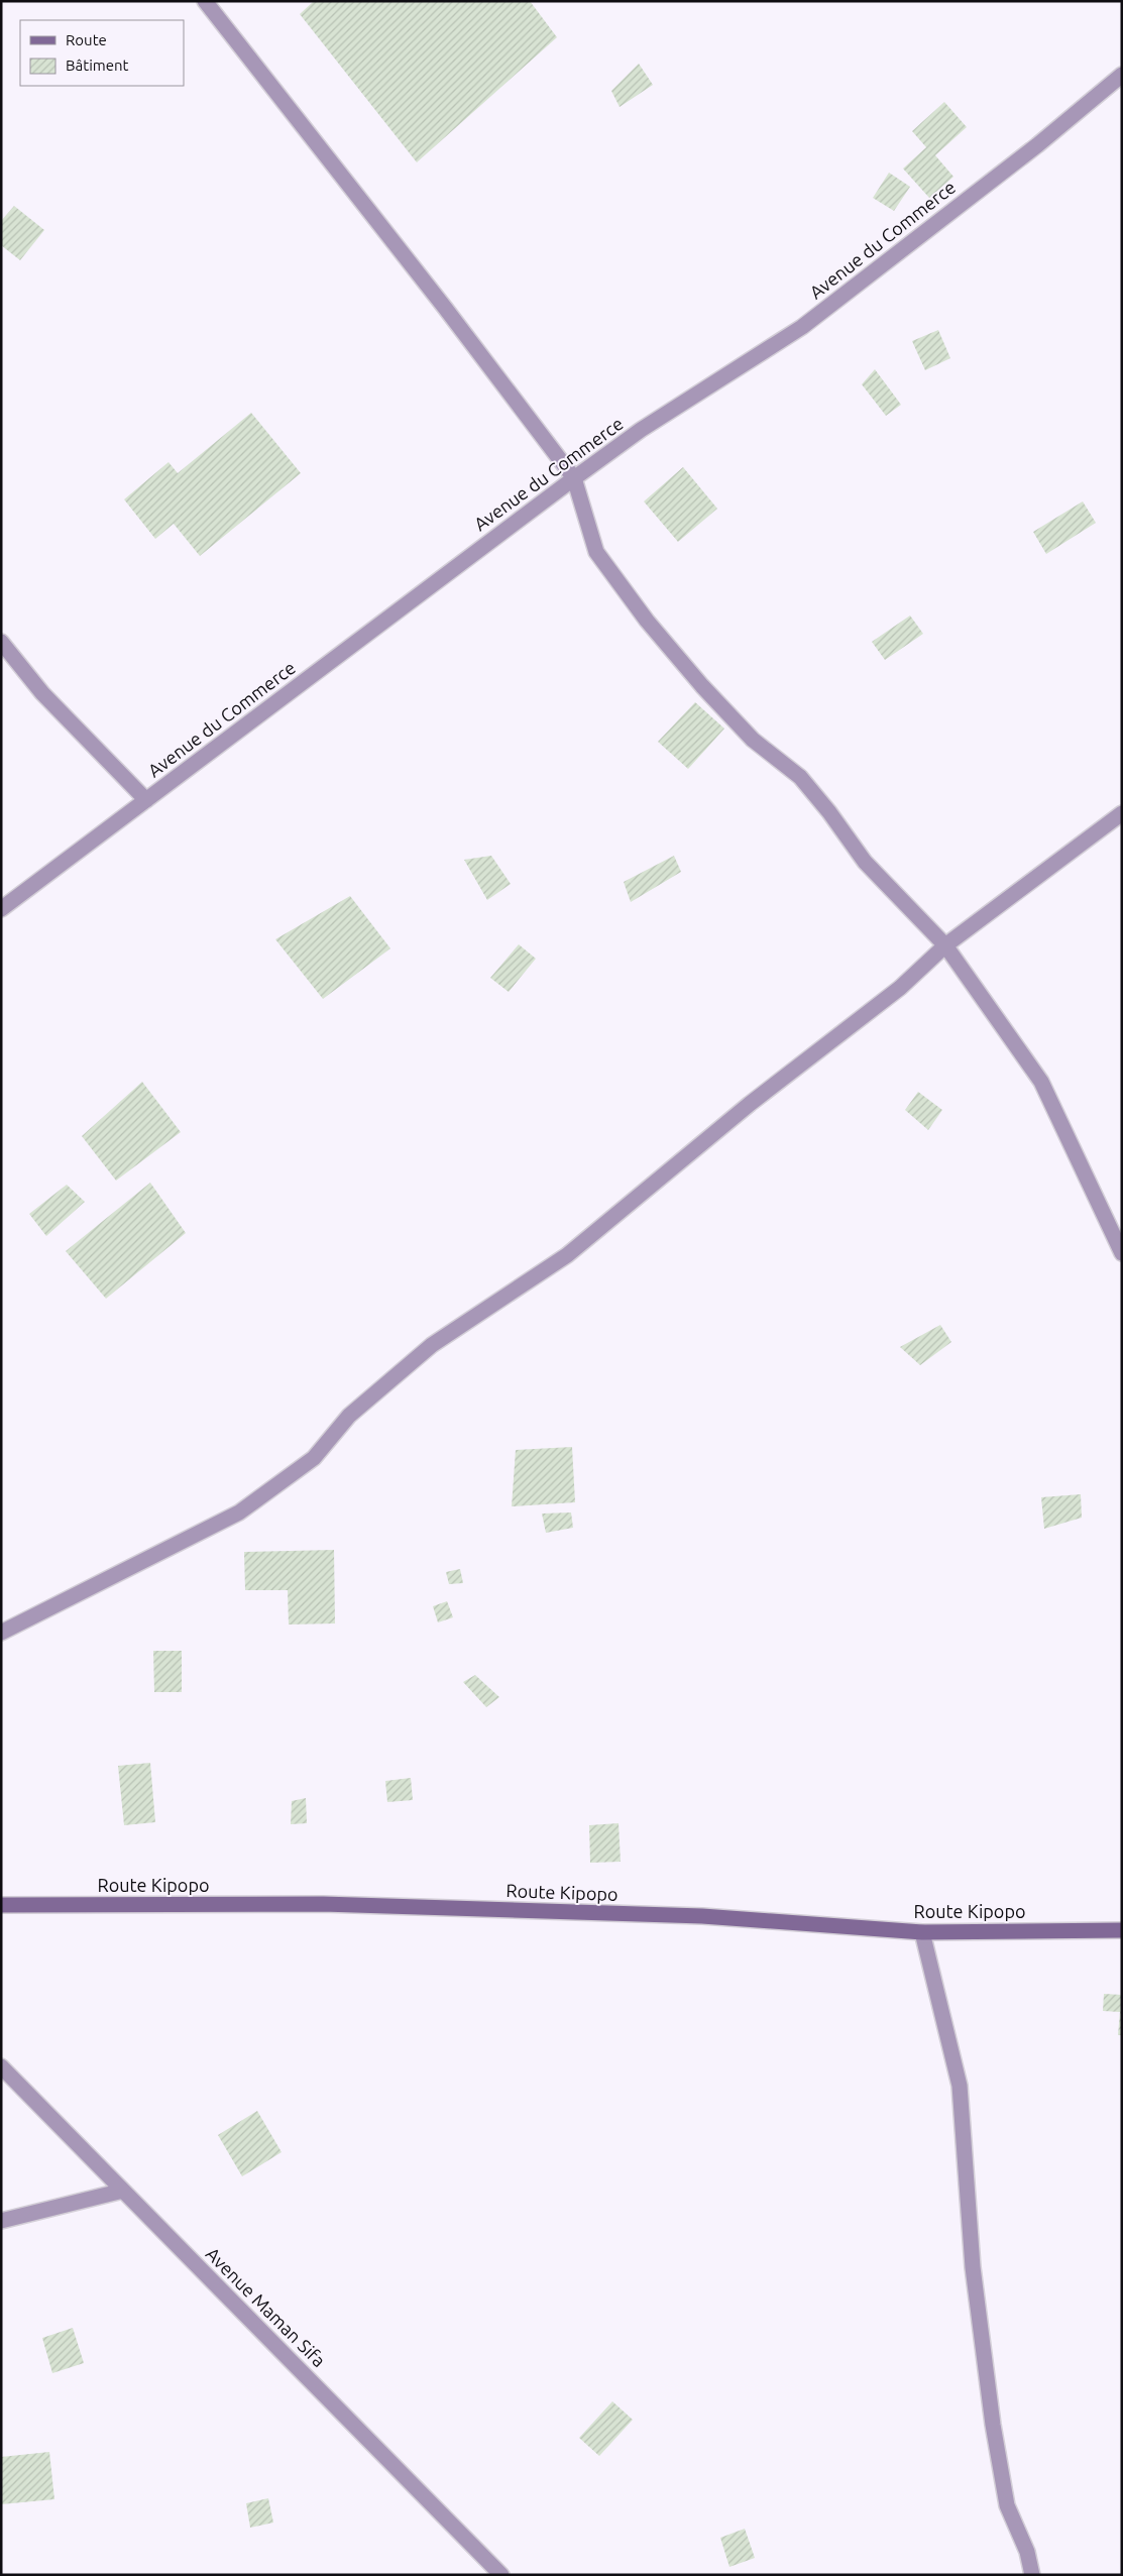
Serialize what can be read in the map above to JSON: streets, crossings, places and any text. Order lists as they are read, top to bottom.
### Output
{
  "streets": {
    "main road": ["Route Kipopo"],
    "street": ["Avenue du Commerce", "Avenue Maman Sifa"]
  },
  "legend": ["Route", "Bâtiment"]
}
